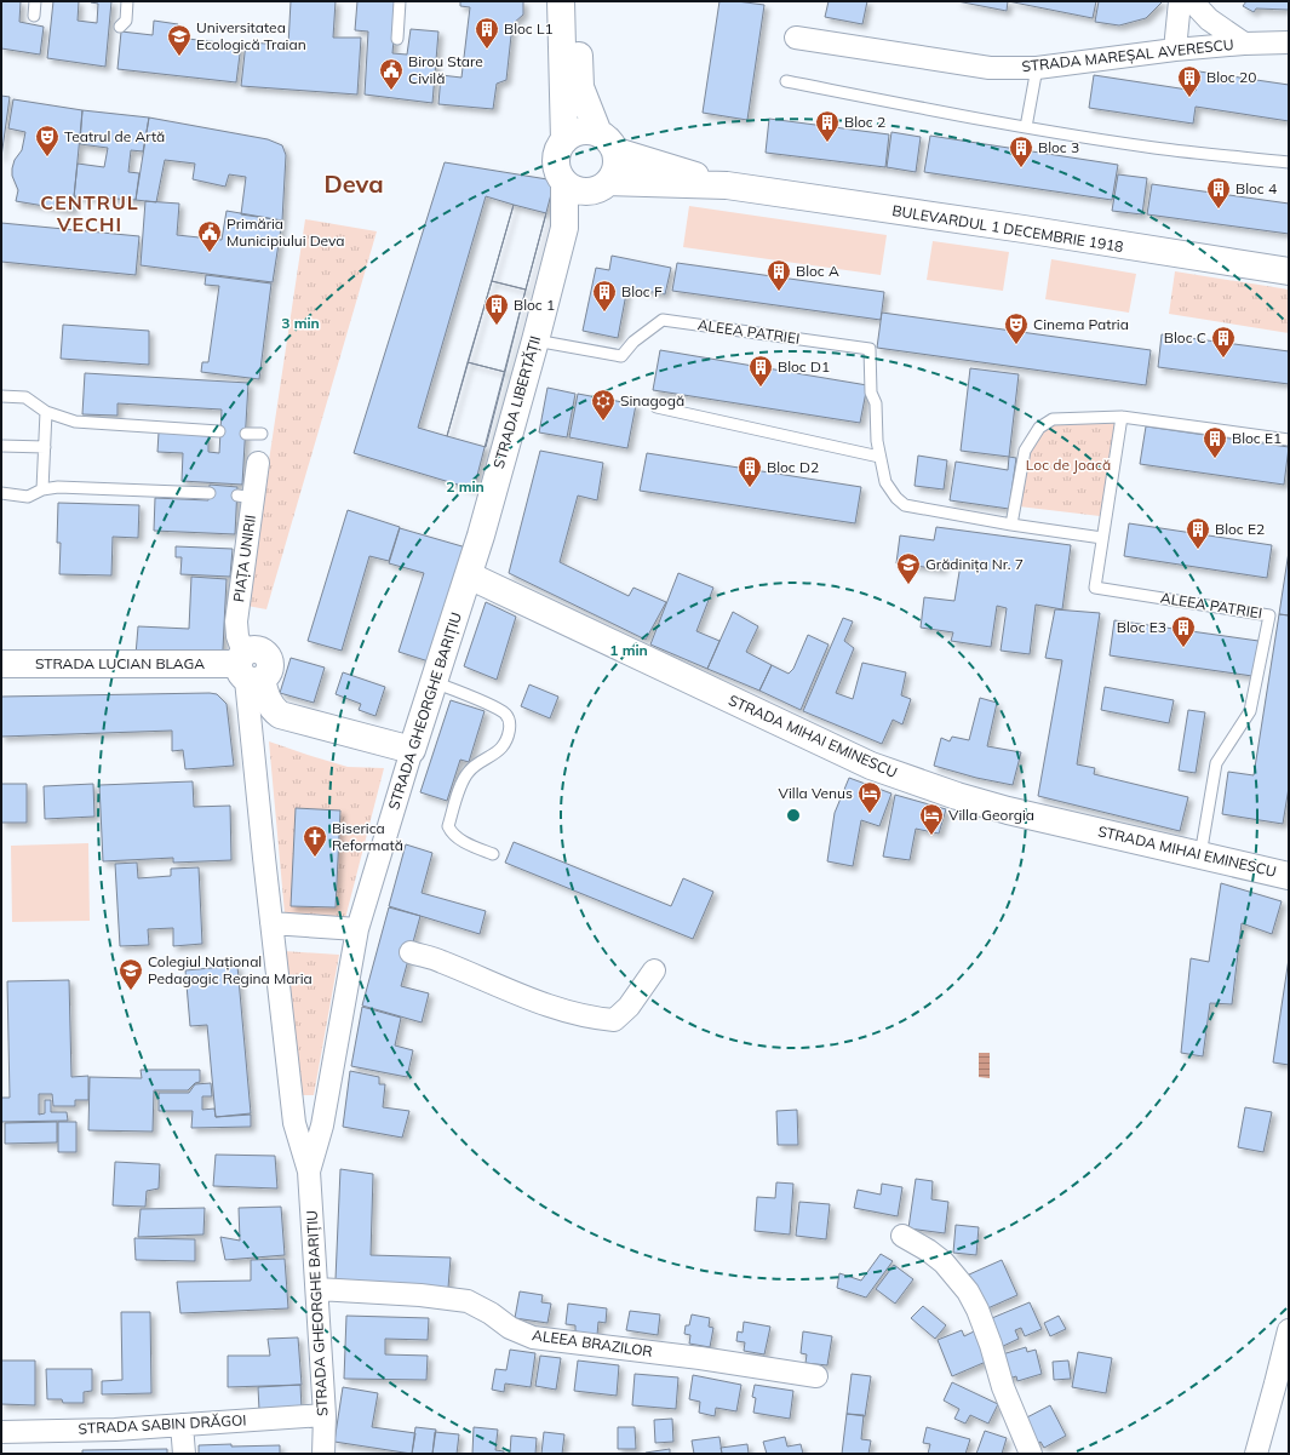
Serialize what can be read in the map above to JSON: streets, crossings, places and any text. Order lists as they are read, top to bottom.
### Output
{
  "streets": {
    "street": [
      "STRADA MAREȘAL AVERESCU",
      "BULEVARDUL 1 DECEMBRIE 1918",
      "STRADA LIBERTĂȚII",
      "PIAȚA UNIRII",
      "STRADA LUCIAN BLAGA",
      "STRADA GHEORGHE BARIȚIU",
      "STRADA MIHAI EMINESCU",
      "ALEEA BRAZILOR",
      "STRADA SABIN DRĂGOI"
    ],
    "lane": ["ALEEA PATRIEI"]
  },
  "crossings": [
    ["ALEEA PATRIEI", "STRADA LIBERTĂȚII"],
    ["ALEEA PATRIEI", "STRADA MIHAI EMINESCU"],
    ["STRADA LIBERTĂȚII", "STRADA GHEORGHE BARIȚIU"],
    ["STRADA LIBERTĂȚII", "STRADA MIHAI EMINESCU"],
    ["PIAȚA UNIRII", "STRADA LUCIAN BLAGA"],
    ["PIAȚA UNIRII", "STRADA GHEORGHE BARIȚIU"],
    ["STRADA LUCIAN BLAGA", "STRADA GHEORGHE BARIȚIU"],
    ["STRADA GHEORGHE BARIȚIU", "STRADA MIHAI EMINESCU"],
    ["STRADA GHEORGHE BARIȚIU", "ALEEA BRAZILOR"],
    ["STRADA GHEORGHE BARIȚIU", "STRADA SABIN DRĂGOI"]
  ],
  "districts": ["Deva", "CENTRUL VECHI"],
  "parks": ["Loc de Joacă"],
  "places": {
    "building": [
      "Bloc L1",
      "Bloc 20",
      "Bloc 2",
      "Bloc 3",
      "Bloc 4",
      "Bloc A",
      "Bloc F",
      "Bloc 1",
      "Bloc C",
      "Bloc D1",
      "Bloc E1",
      "Bloc D2",
      "Bloc E2",
      "Bloc E3"
    ],
    "school or university": ["Universitatea Ecologică Traian", "Grădinița Nr. 7", "Colegiul Național Pedagogic Regina Maria"],
    "public building": ["Birou Stare Civilă", "Primăria Municipiului Deva"],
    "theatre": ["Teatrul de Artă", "Cinema Patria"],
    "synagogue": ["Sinagogă"],
    "hotel": ["Villa Venus", "Villa Georgia"],
    "church": ["Biserica Reformată"]
  },
  "rings": ["3 min", "2 min", "1 min"]
}
